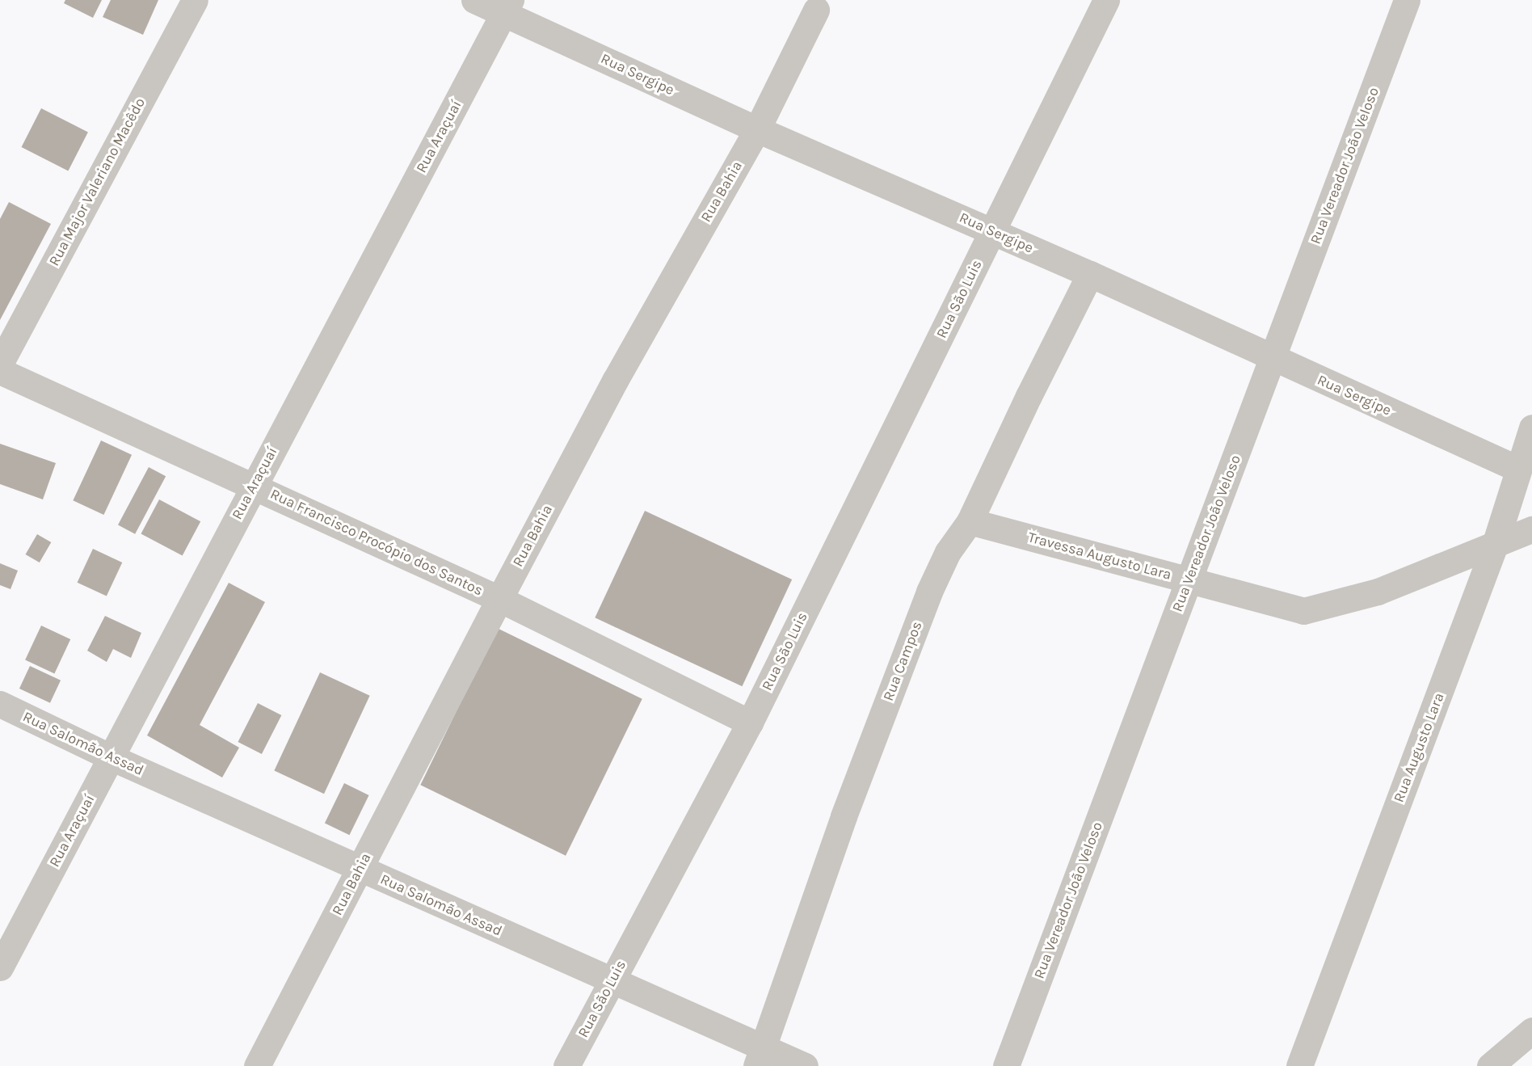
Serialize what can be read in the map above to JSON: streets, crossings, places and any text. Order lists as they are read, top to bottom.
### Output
{
  "streets": {
    "street": [
      "Rua Sergipe",
      "Rua Araçuaí",
      "Rua Vereador João Veloso",
      "Rua Major Valeriano Macêdo",
      "Rua Bahia",
      "Rua São Luis",
      "Rua Francisco Procópio dos Santos",
      "Travessa Augusto Lara",
      "Rua Campos",
      "Rua Salomão Assad",
      "Rua Augusto Lara"
    ]
  },
  "crossings": [
    ["Rua Sergipe", "Rua Araçuaí"],
    ["Rua Sergipe", "Rua Vereador João Veloso"],
    ["Rua Sergipe", "Rua Bahia"],
    ["Rua Sergipe", "Rua São Luis"],
    ["Rua Sergipe", "Rua Campos"],
    ["Rua Sergipe", "Rua Augusto Lara"],
    ["Rua Araçuaí", "Rua Francisco Procópio dos Santos"],
    ["Rua Araçuaí", "Rua Salomão Assad"],
    ["Rua Vereador João Veloso", "Travessa Augusto Lara"],
    ["Rua Bahia", "Rua Francisco Procópio dos Santos"],
    ["Rua Bahia", "Rua Salomão Assad"],
    ["Rua São Luis", "Rua Francisco Procópio dos Santos"],
    ["Rua São Luis", "Rua Salomão Assad"],
    ["Travessa Augusto Lara", "Rua Campos"],
    ["Travessa Augusto Lara", "Rua Augusto Lara"],
    ["Rua Campos", "Rua Salomão Assad"]
  ]
}
